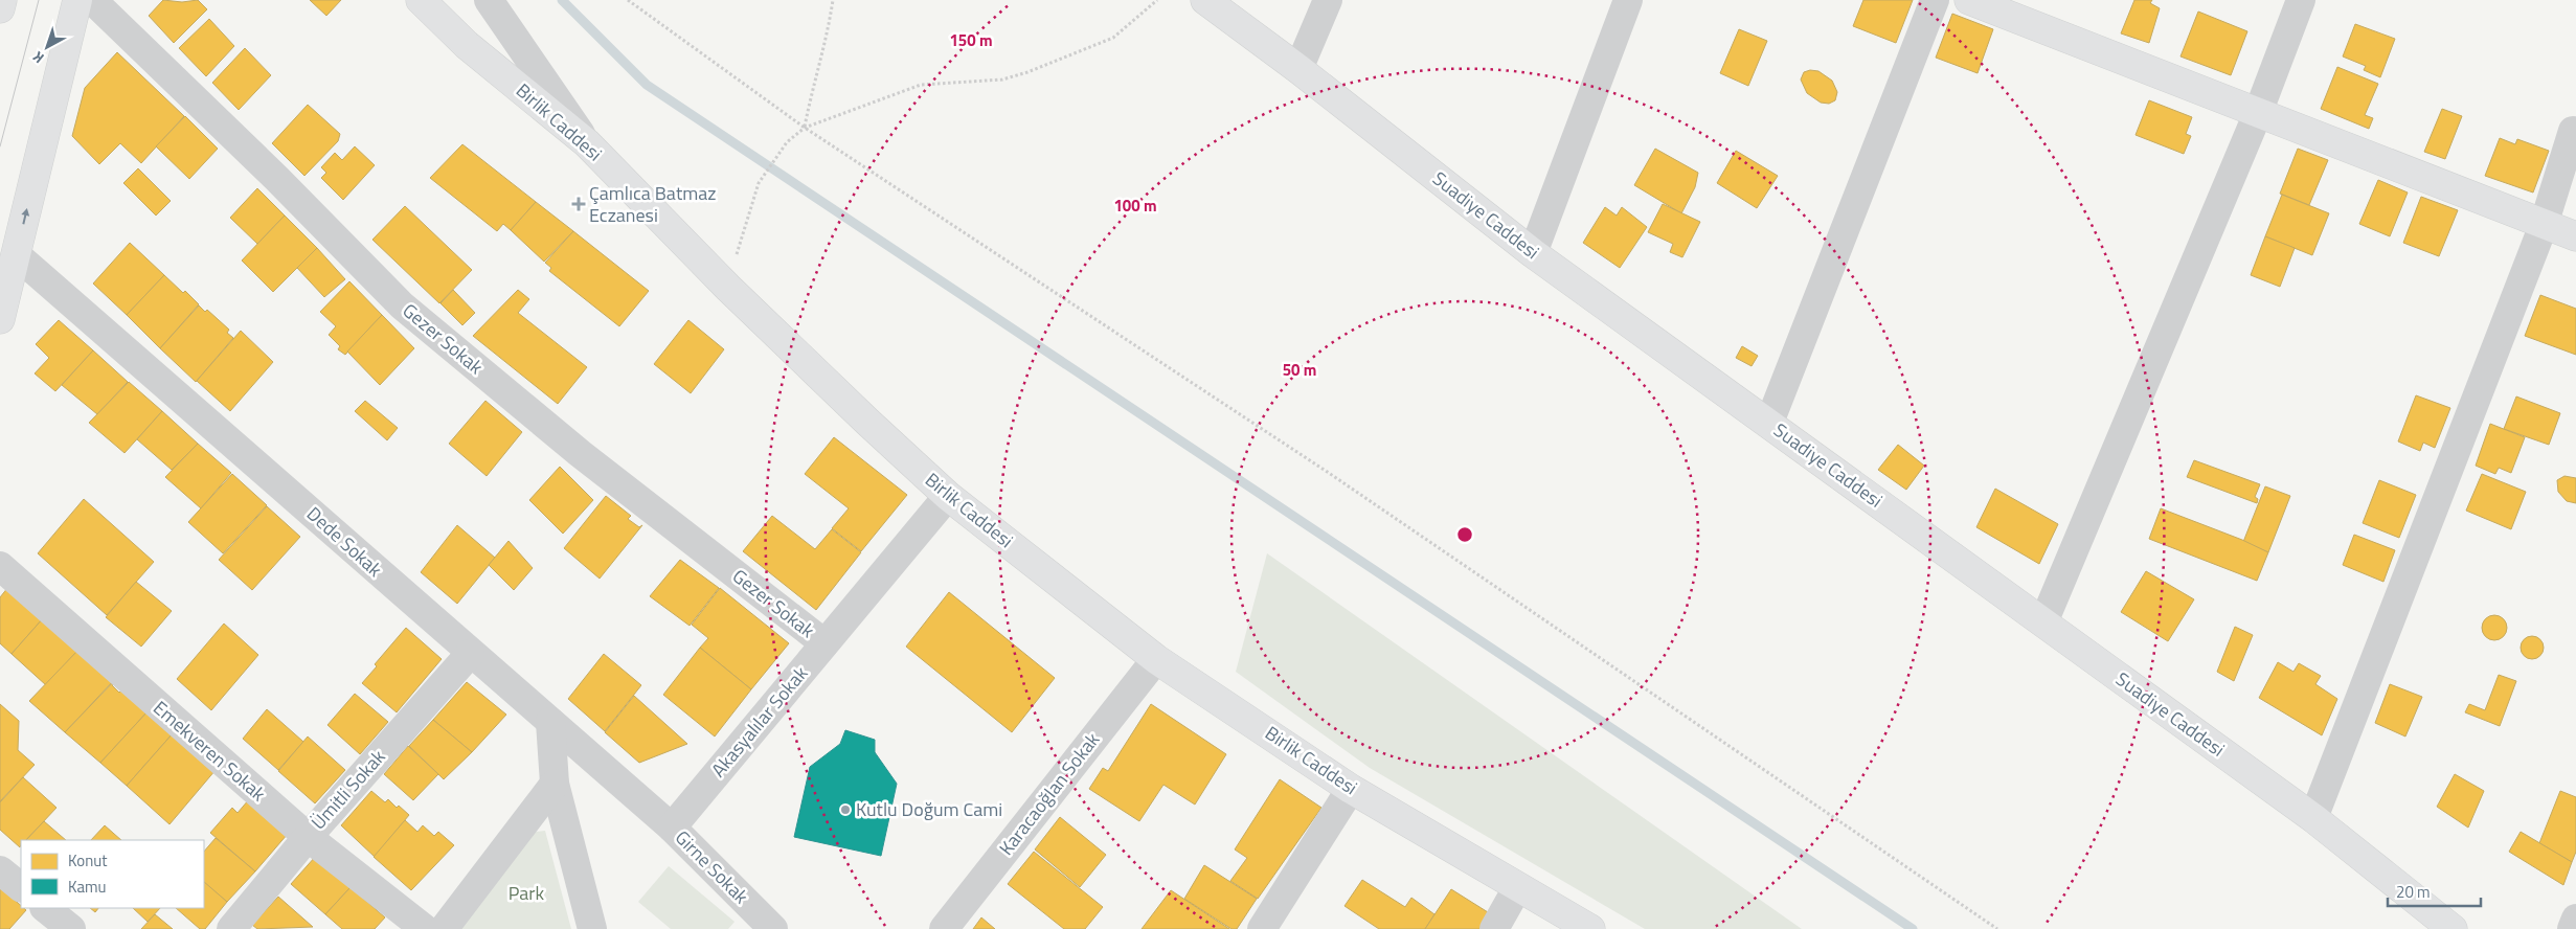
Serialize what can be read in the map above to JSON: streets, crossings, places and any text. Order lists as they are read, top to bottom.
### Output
{
  "streets": {
    "street": [
      "Birlik Caddesi",
      "Suadiye Caddesi",
      "Gezer Sokak",
      "Dede Sokak",
      "Akasyalılar Sokak",
      "Emekveren Sokak",
      "Ümitli Sokak",
      "Karacaoğlan Sokak",
      "Girne Sokak"
    ]
  },
  "crossings": [
    ["Birlik Caddesi", "Akasyalılar Sokak"],
    ["Birlik Caddesi", "Karacaoğlan Sokak"],
    ["Gezer Sokak", "Akasyalılar Sokak"],
    ["Dede Sokak", "Akasyalılar Sokak"],
    ["Dede Sokak", "Ümitli Sokak"],
    ["Dede Sokak", "Girne Sokak"],
    ["Akasyalılar Sokak", "Girne Sokak"],
    ["Emekveren Sokak", "Ümitli Sokak"]
  ],
  "parks": ["Park"],
  "places": {
    "health": ["Çamlıca Batmaz Eczanesi"],
    "other": ["Kutlu Doğum Cami"]
  },
  "legend": ["Konut", "Kamu"],
  "scale_bar": "20 m",
  "north": "bottom left",
  "rings": ["150 m", "100 m", "50 m"]
}
